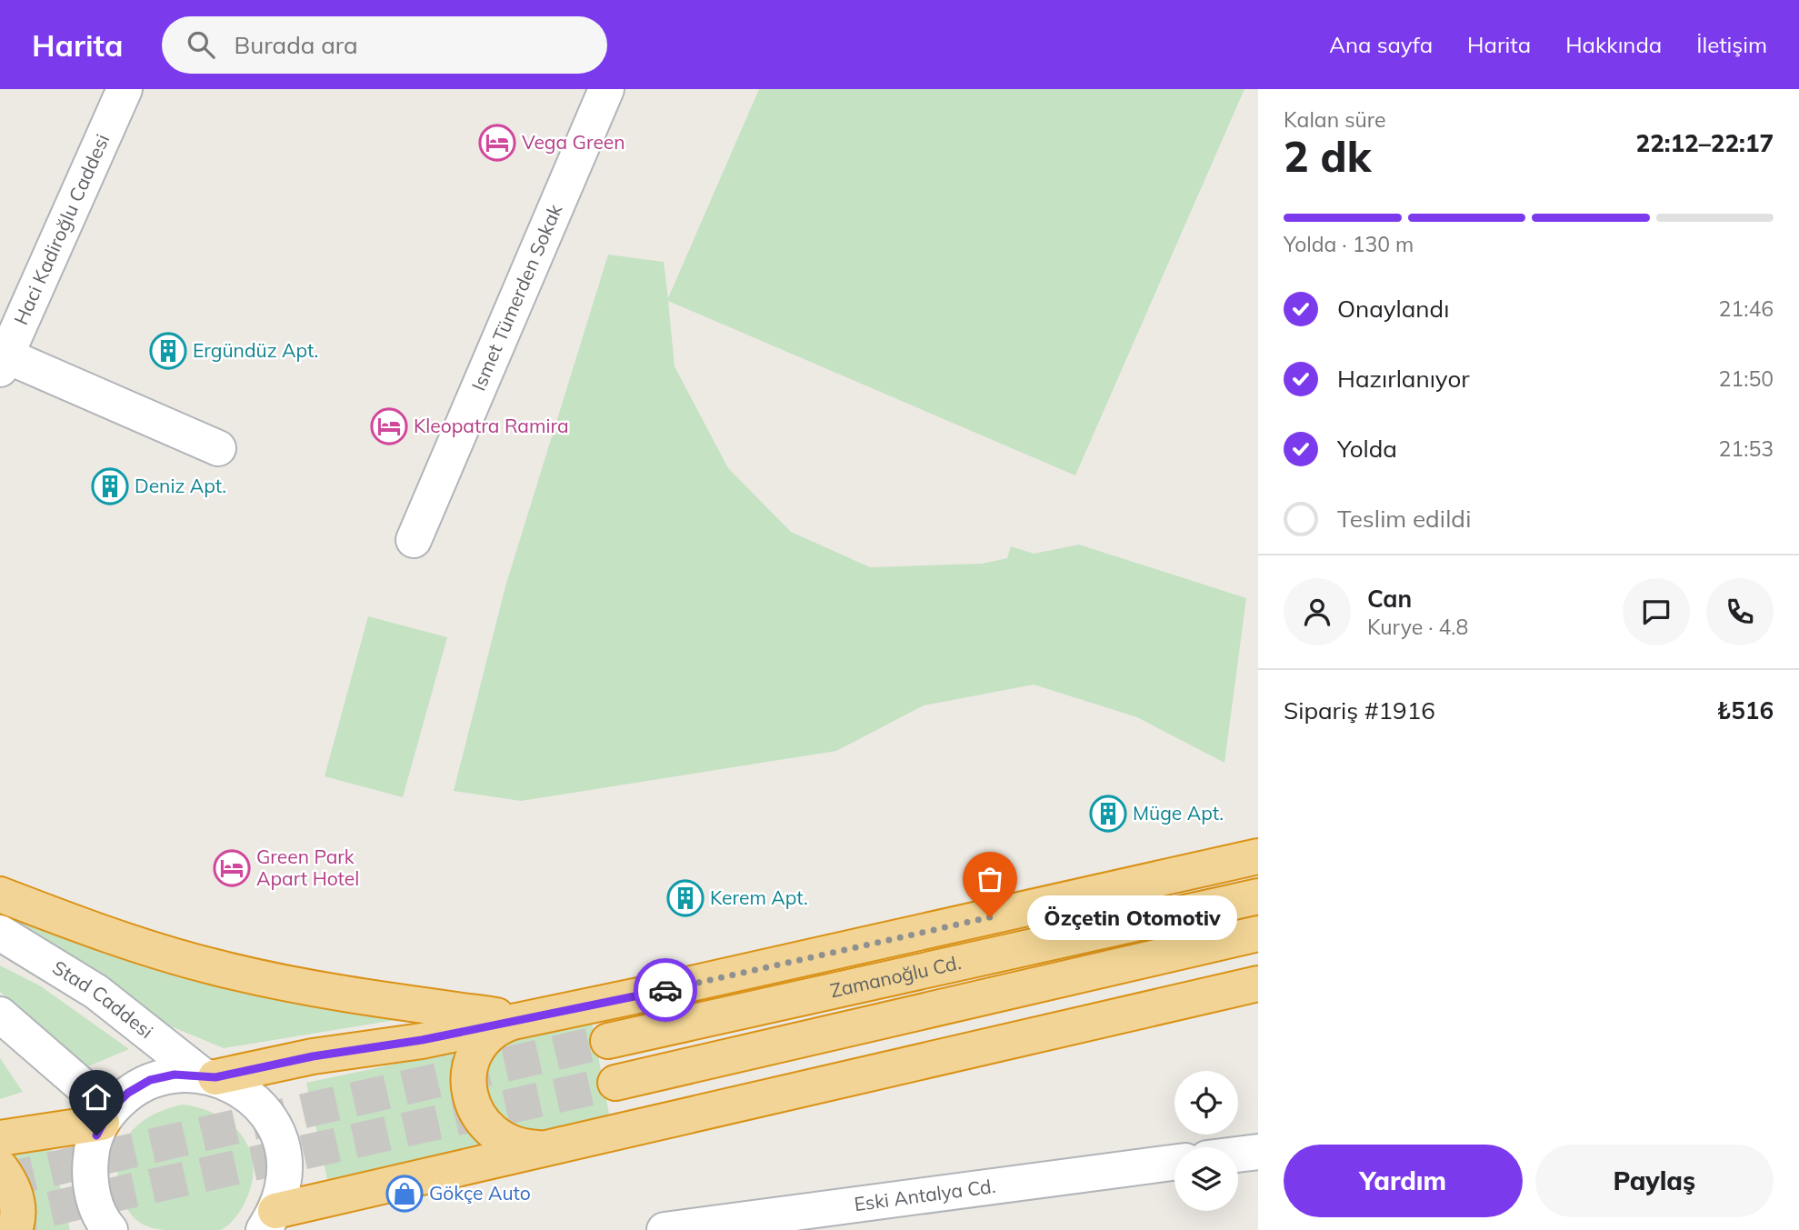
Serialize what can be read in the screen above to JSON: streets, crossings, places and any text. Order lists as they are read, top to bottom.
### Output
{
  "streets": {
    "highway": ["Zamanoğlu Cd."],
    "street": [
      "Haci Kadiroğlu Caddesi",
      "Ismet Tümerden Sokak",
      "Stad Caddesi",
      "Eski Antalya Cd."
    ]
  },
  "places": {
    "hotel": ["Vega Green", "Kleopatra Ramira", "Green Park Apart Hotel"],
    "building": [
      "Ergündüz Apt.",
      "Deniz Apt.",
      "Müge Apt.",
      "Kerem Apt."
    ],
    "other": ["Özçetin Otomotiv"],
    "shop": ["Gökçe Auto"]
  },
  "page": {
    "header": "Harita",
    "search": "Burada ara",
    "nav": [
      "Ana sayfa",
      "Harita",
      "Hakkında",
      "İletişim"
    ],
    "heading": ["2 dk", "Kalan süre", "22:12–22:17"],
    "panel": [
      "Can",
      "Kurye · 4.8",
      "Sipariş #1916",
      "₺516"
    ],
    "bar": "Yolda · 130 m",
    "list": [
      ["Onaylandı", "21:46"],
      ["Hazırlanıyor", "21:50"],
      ["Yolda", "21:53"],
      "Teslim edildi"
    ],
    "bubble": "Özçetin Otomotiv",
    "buttons": ["Yardım", "Paylaş"]
  }
}
